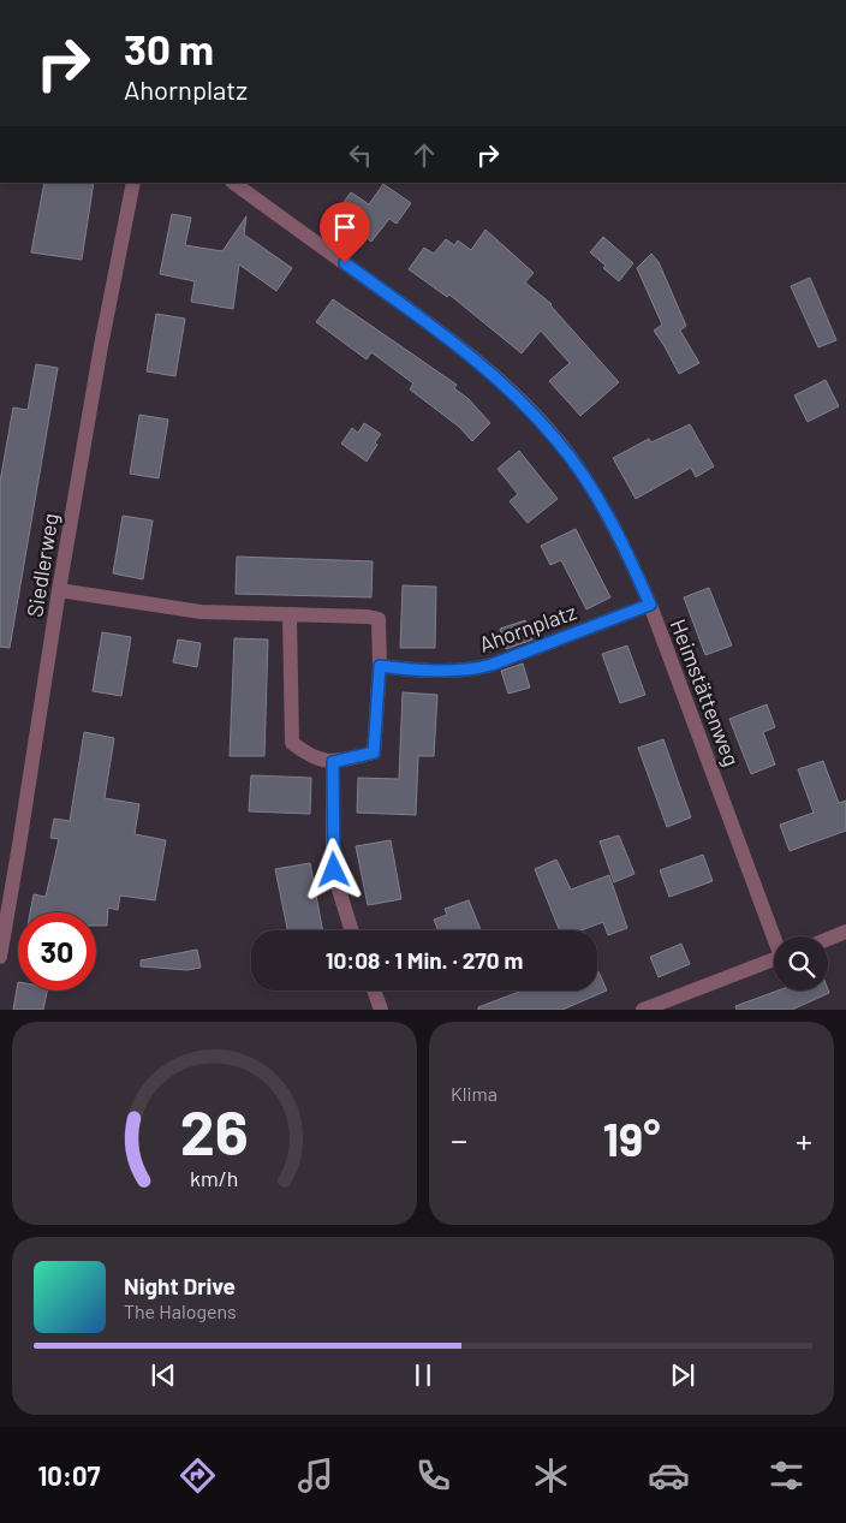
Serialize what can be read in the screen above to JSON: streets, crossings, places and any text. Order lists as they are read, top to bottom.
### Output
{
  "streets": {
    "street": ["Siedlerweg", "Ahornplatz", "Heimstättenweg"]
  },
  "crossings": [
    ["Ahornplatz", "Heimstättenweg"]
  ],
  "page": {
    "turn": ["30 m", "Ahornplatz"],
    "limit": "30",
    "trip": "10:08 · 1 Min. · 270 m",
    "tile": "Klima",
    "heat": ["−", "19°", "+"],
    "song": ["Night Drive", "The Halogens"],
    "tabs": "10:07",
    "gauge": ["26", "km/h"]
  }
}
